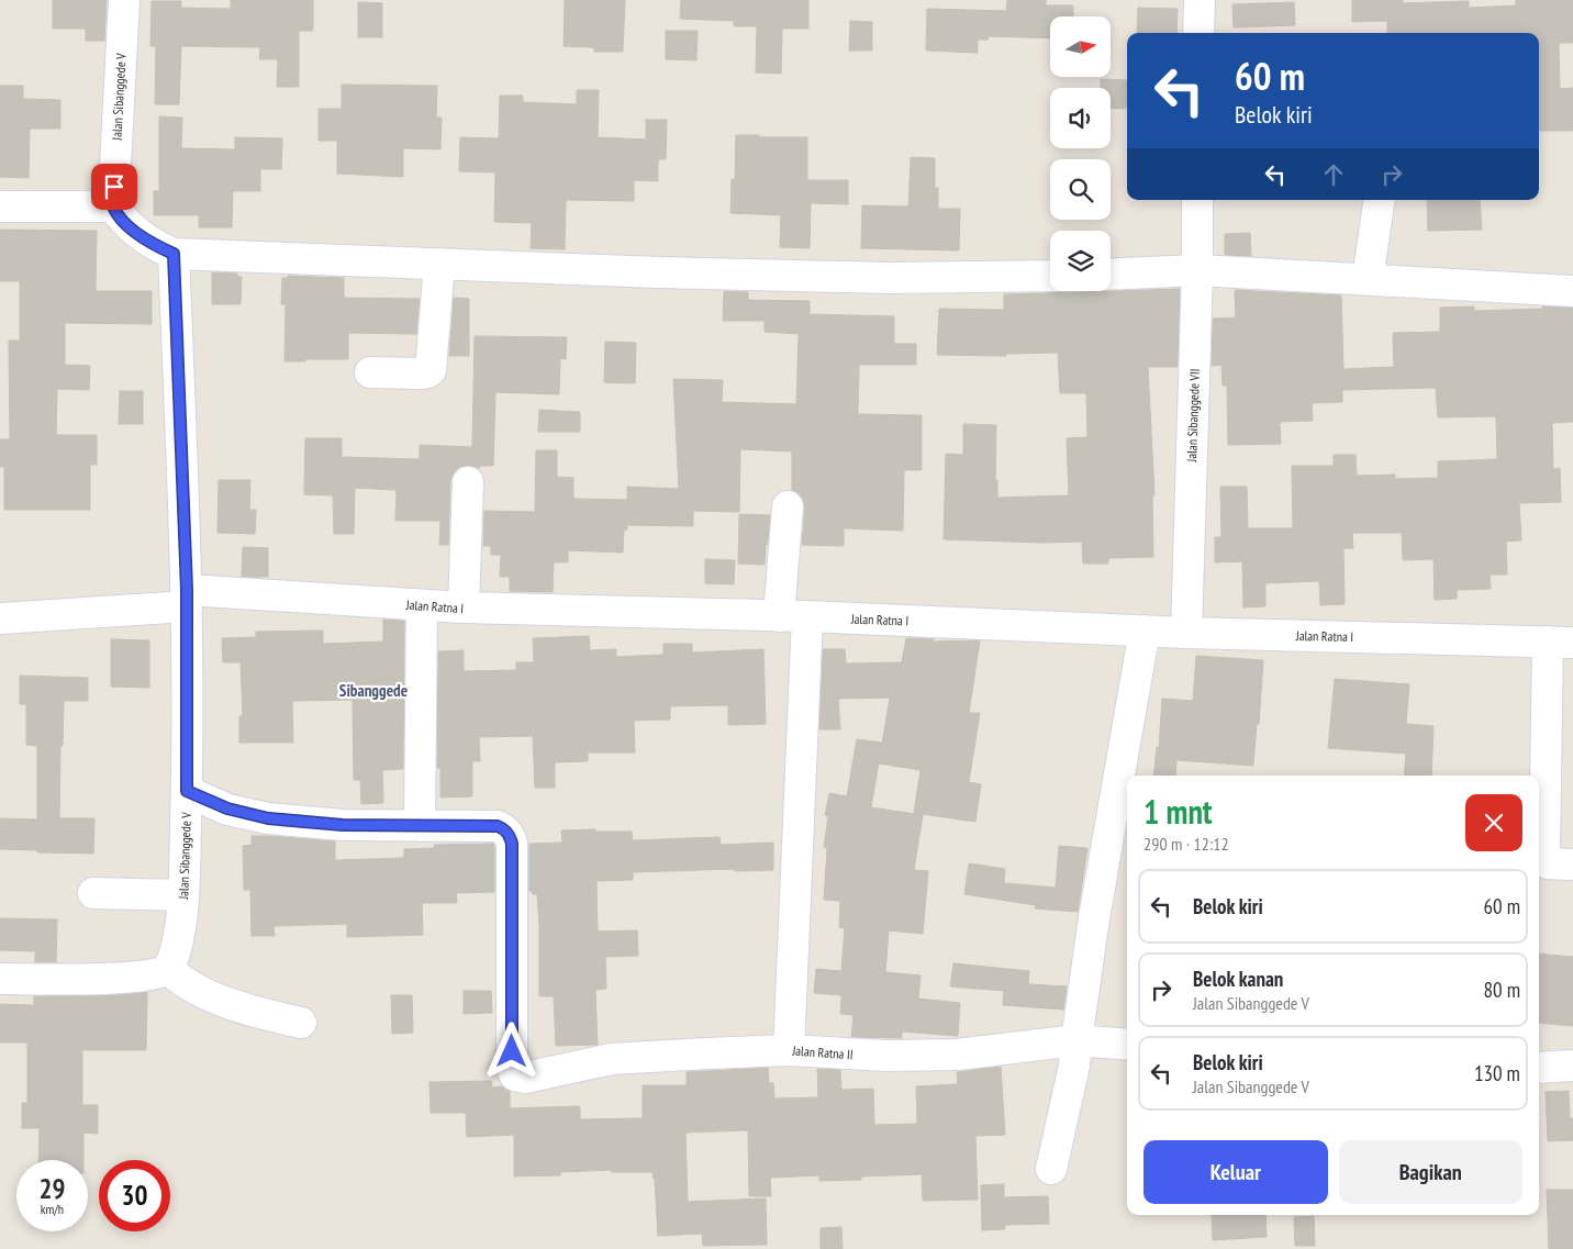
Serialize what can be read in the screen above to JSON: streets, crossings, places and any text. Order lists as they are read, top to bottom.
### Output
{
  "streets": {
    "street": [
      "Jalan Sibanggede V",
      "Jalan Sibanggede VII",
      "Jalan Ratna I",
      "Jalan Ratna II"
    ]
  },
  "crossings": [
    ["Jalan Sibanggede V", "Jalan Ratna I"],
    ["Jalan Sibanggede VII", "Jalan Ratna I"]
  ],
  "districts": ["Sibanggede"],
  "north": "right",
  "page": {
    "turn": ["60 m", "Belok kiri"],
    "heading": ["1 mnt", "290 m · 12:12"],
    "list": [
      {
        "name": "Belok kiri",
        "value": "60 m"
      },
      {
        "name": "Belok kanan",
        "note": "Jalan Sibanggede V",
        "value": "80 m"
      },
      {
        "name": "Belok kiri",
        "note": "Jalan Sibanggede V",
        "value": "130 m"
      }
    ],
    "buttons": ["Keluar", "Bagikan"],
    "speed": "29 km/h",
    "limit": "30"
  }
}
